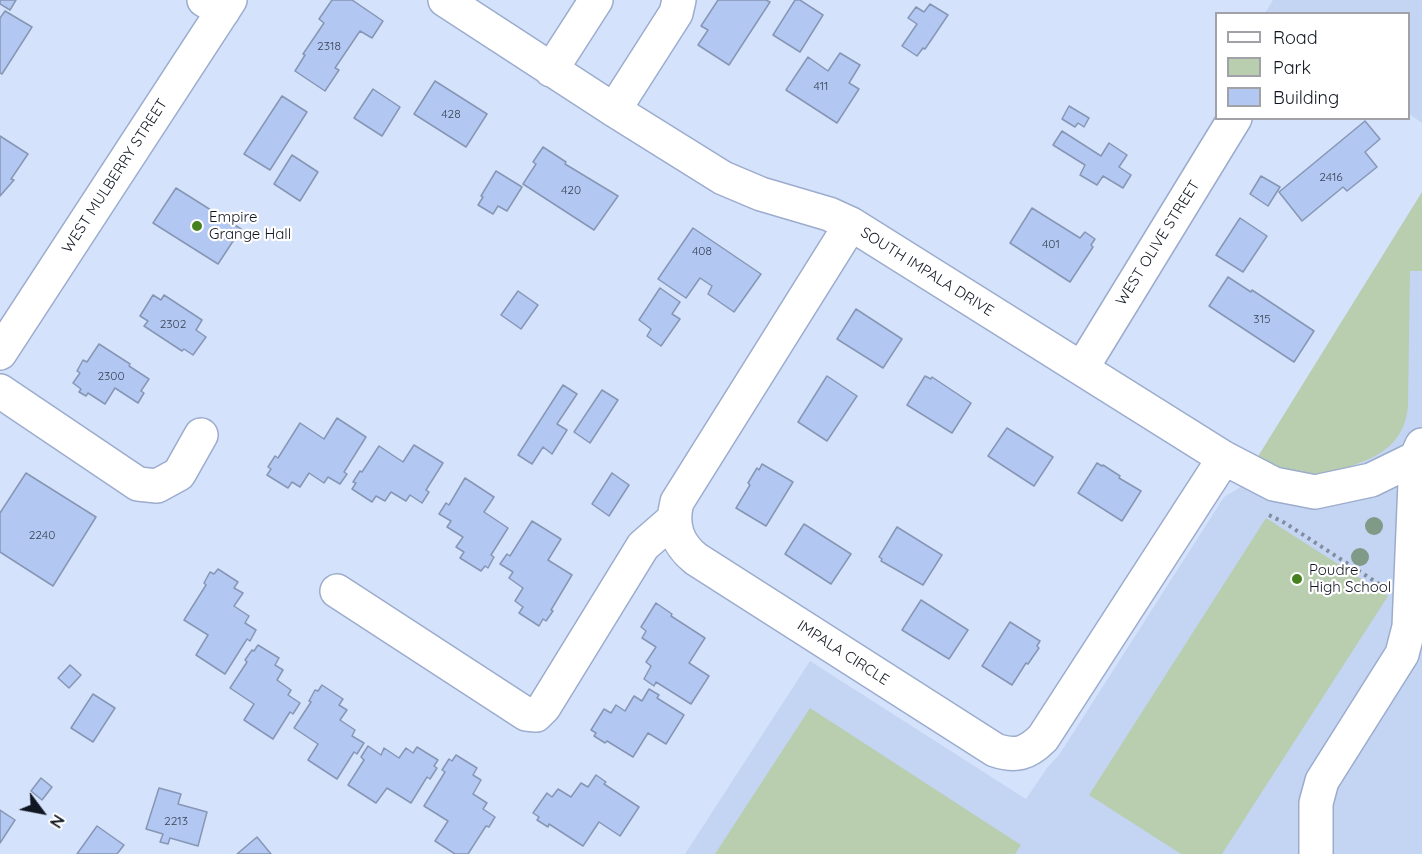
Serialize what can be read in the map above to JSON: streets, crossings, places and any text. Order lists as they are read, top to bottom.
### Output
{
  "streets": {
    "street": [
      "WEST MULBERRY STREET",
      "WEST OLIVE STREET",
      "SOUTH IMPALA DRIVE",
      "IMPALA CIRCLE"
    ]
  },
  "crossings": [
    ["WEST OLIVE STREET", "SOUTH IMPALA DRIVE"],
    ["SOUTH IMPALA DRIVE", "IMPALA CIRCLE"]
  ],
  "places": ["Empire Grange Hall", "Poudre High School"],
  "house_numbers": [
    "2318",
    "411",
    "428",
    "2416",
    "420",
    "401",
    "408",
    "315",
    "2302",
    "2300",
    "2240",
    "2213"
  ],
  "legend": ["Road", "Park", "Building"],
  "north": "bottom right"
}
